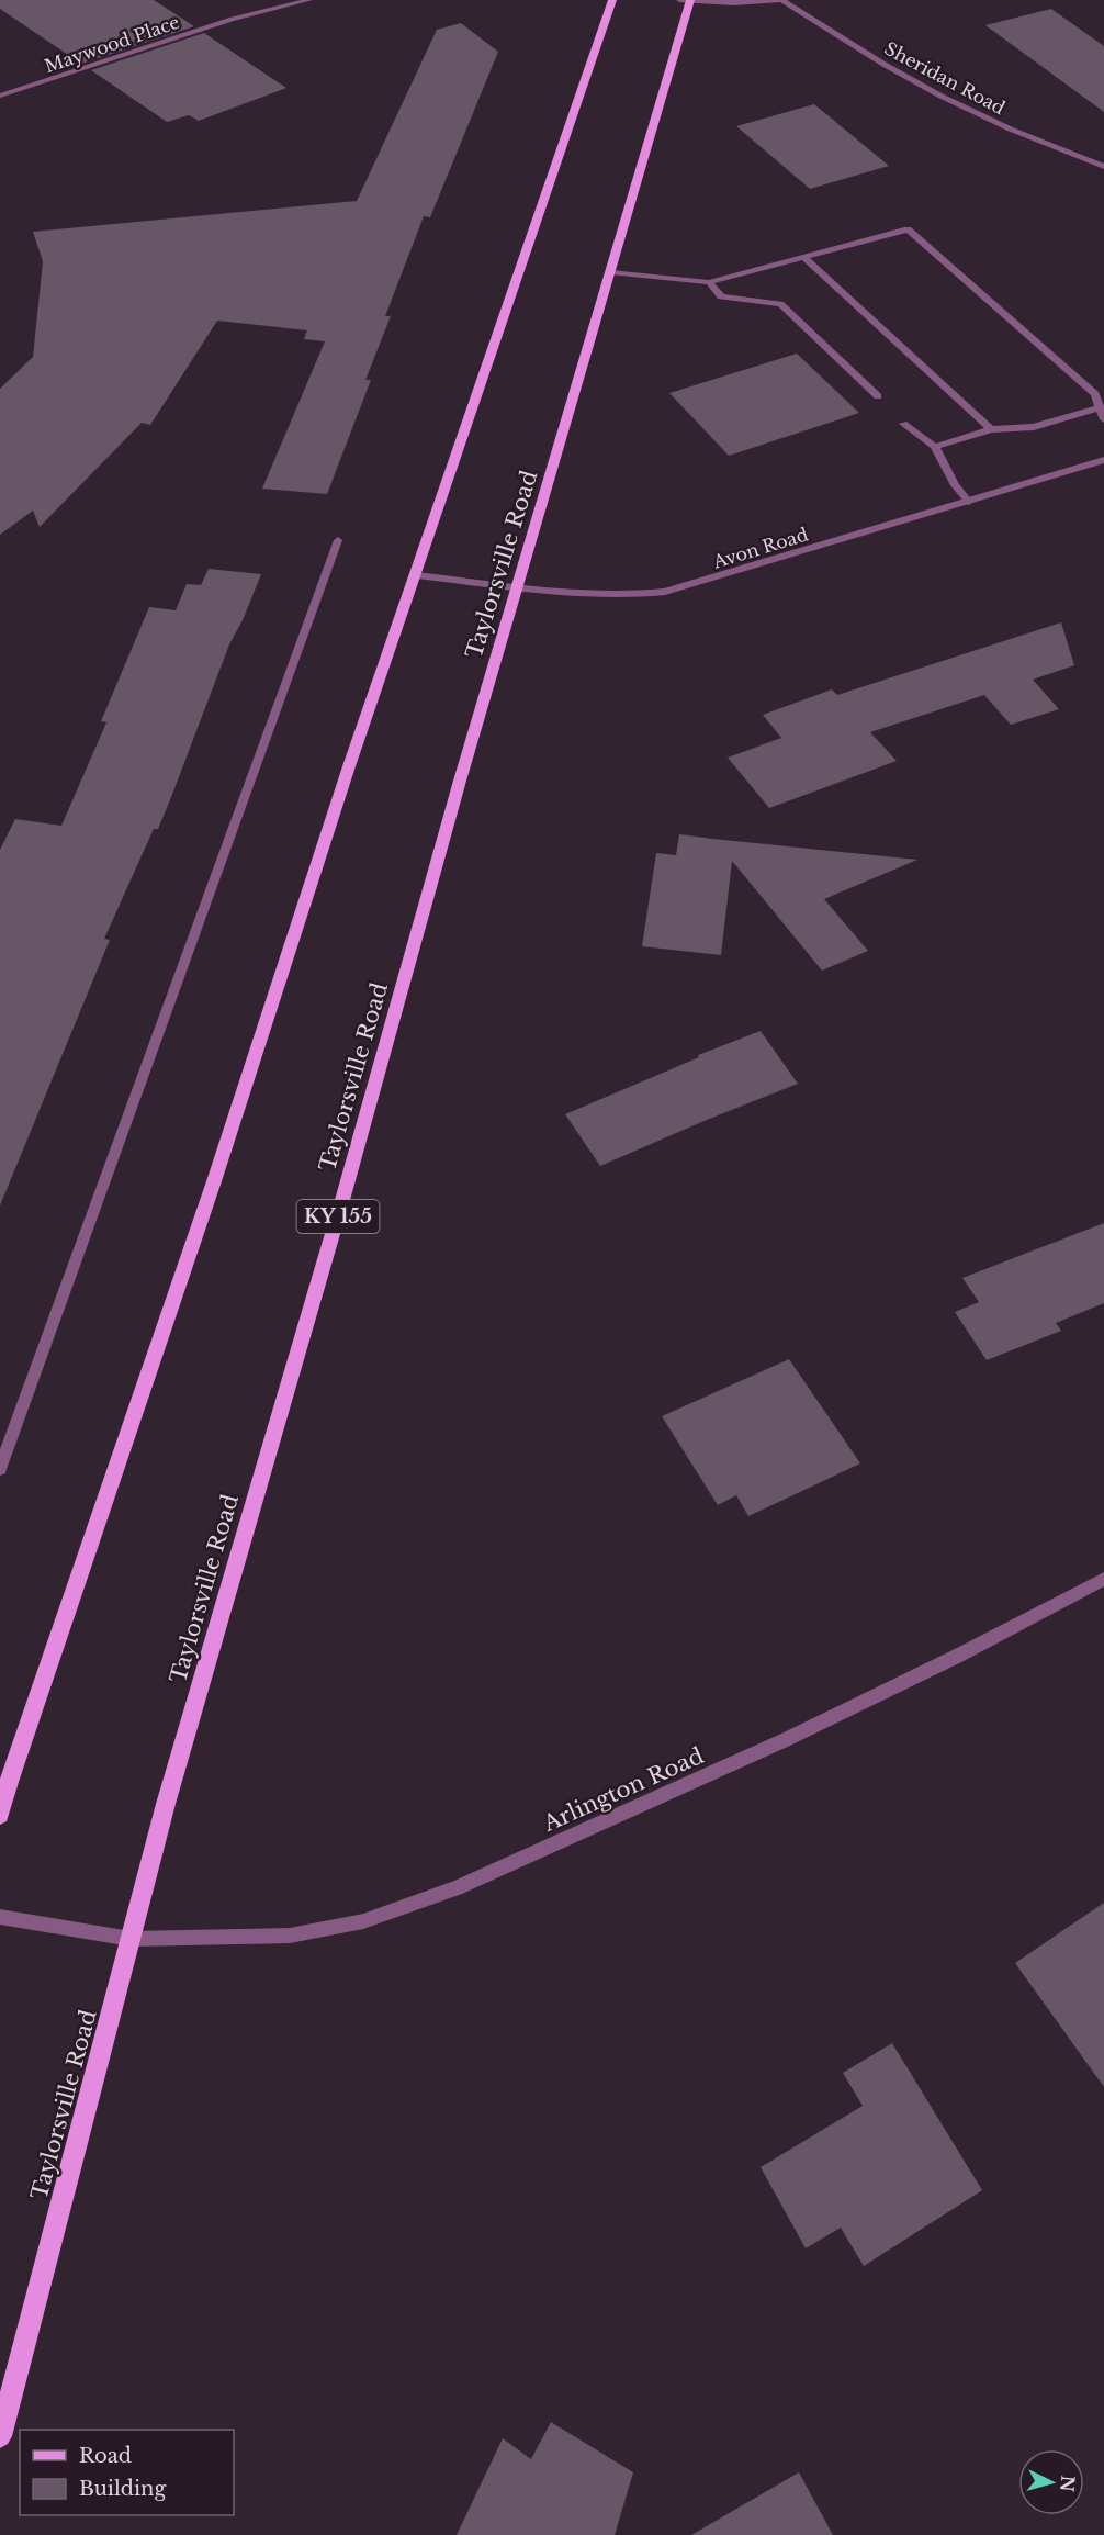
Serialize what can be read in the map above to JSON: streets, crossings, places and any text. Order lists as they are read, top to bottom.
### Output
{
  "streets": {
    "main road": ["Taylorsville Road", "KY 155"],
    "street": [
      "Maywood Place",
      "Sheridan Road",
      "Avon Road",
      "Arlington Road"
    ]
  },
  "crossings": [
    ["Avon Road", "Taylorsville Road"],
    ["Taylorsville Road", "Arlington Road"]
  ],
  "legend": ["Road", "Building"],
  "north": "right"
}
